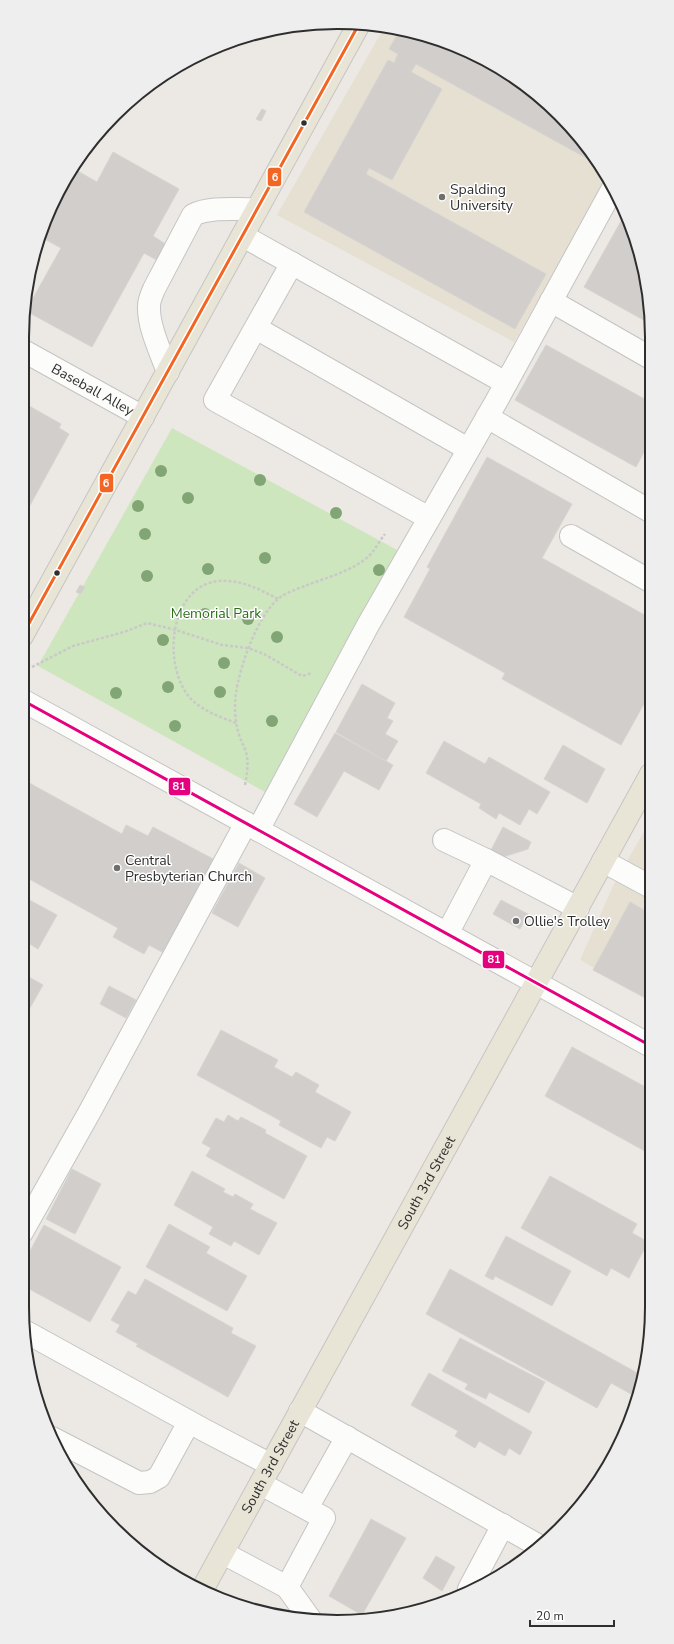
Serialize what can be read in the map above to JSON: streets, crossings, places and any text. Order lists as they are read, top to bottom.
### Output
{
  "streets": {
    "main road": ["South 3rd Street"],
    "street": ["Baseball Alley"]
  },
  "parks": ["Memorial Park"],
  "places": ["Spalding University", "Central Presbyterian Church", "Ollie's Trolley"],
  "lines": ["transit line 6", "transit line 81"],
  "scale_bar": "20 m"
}
